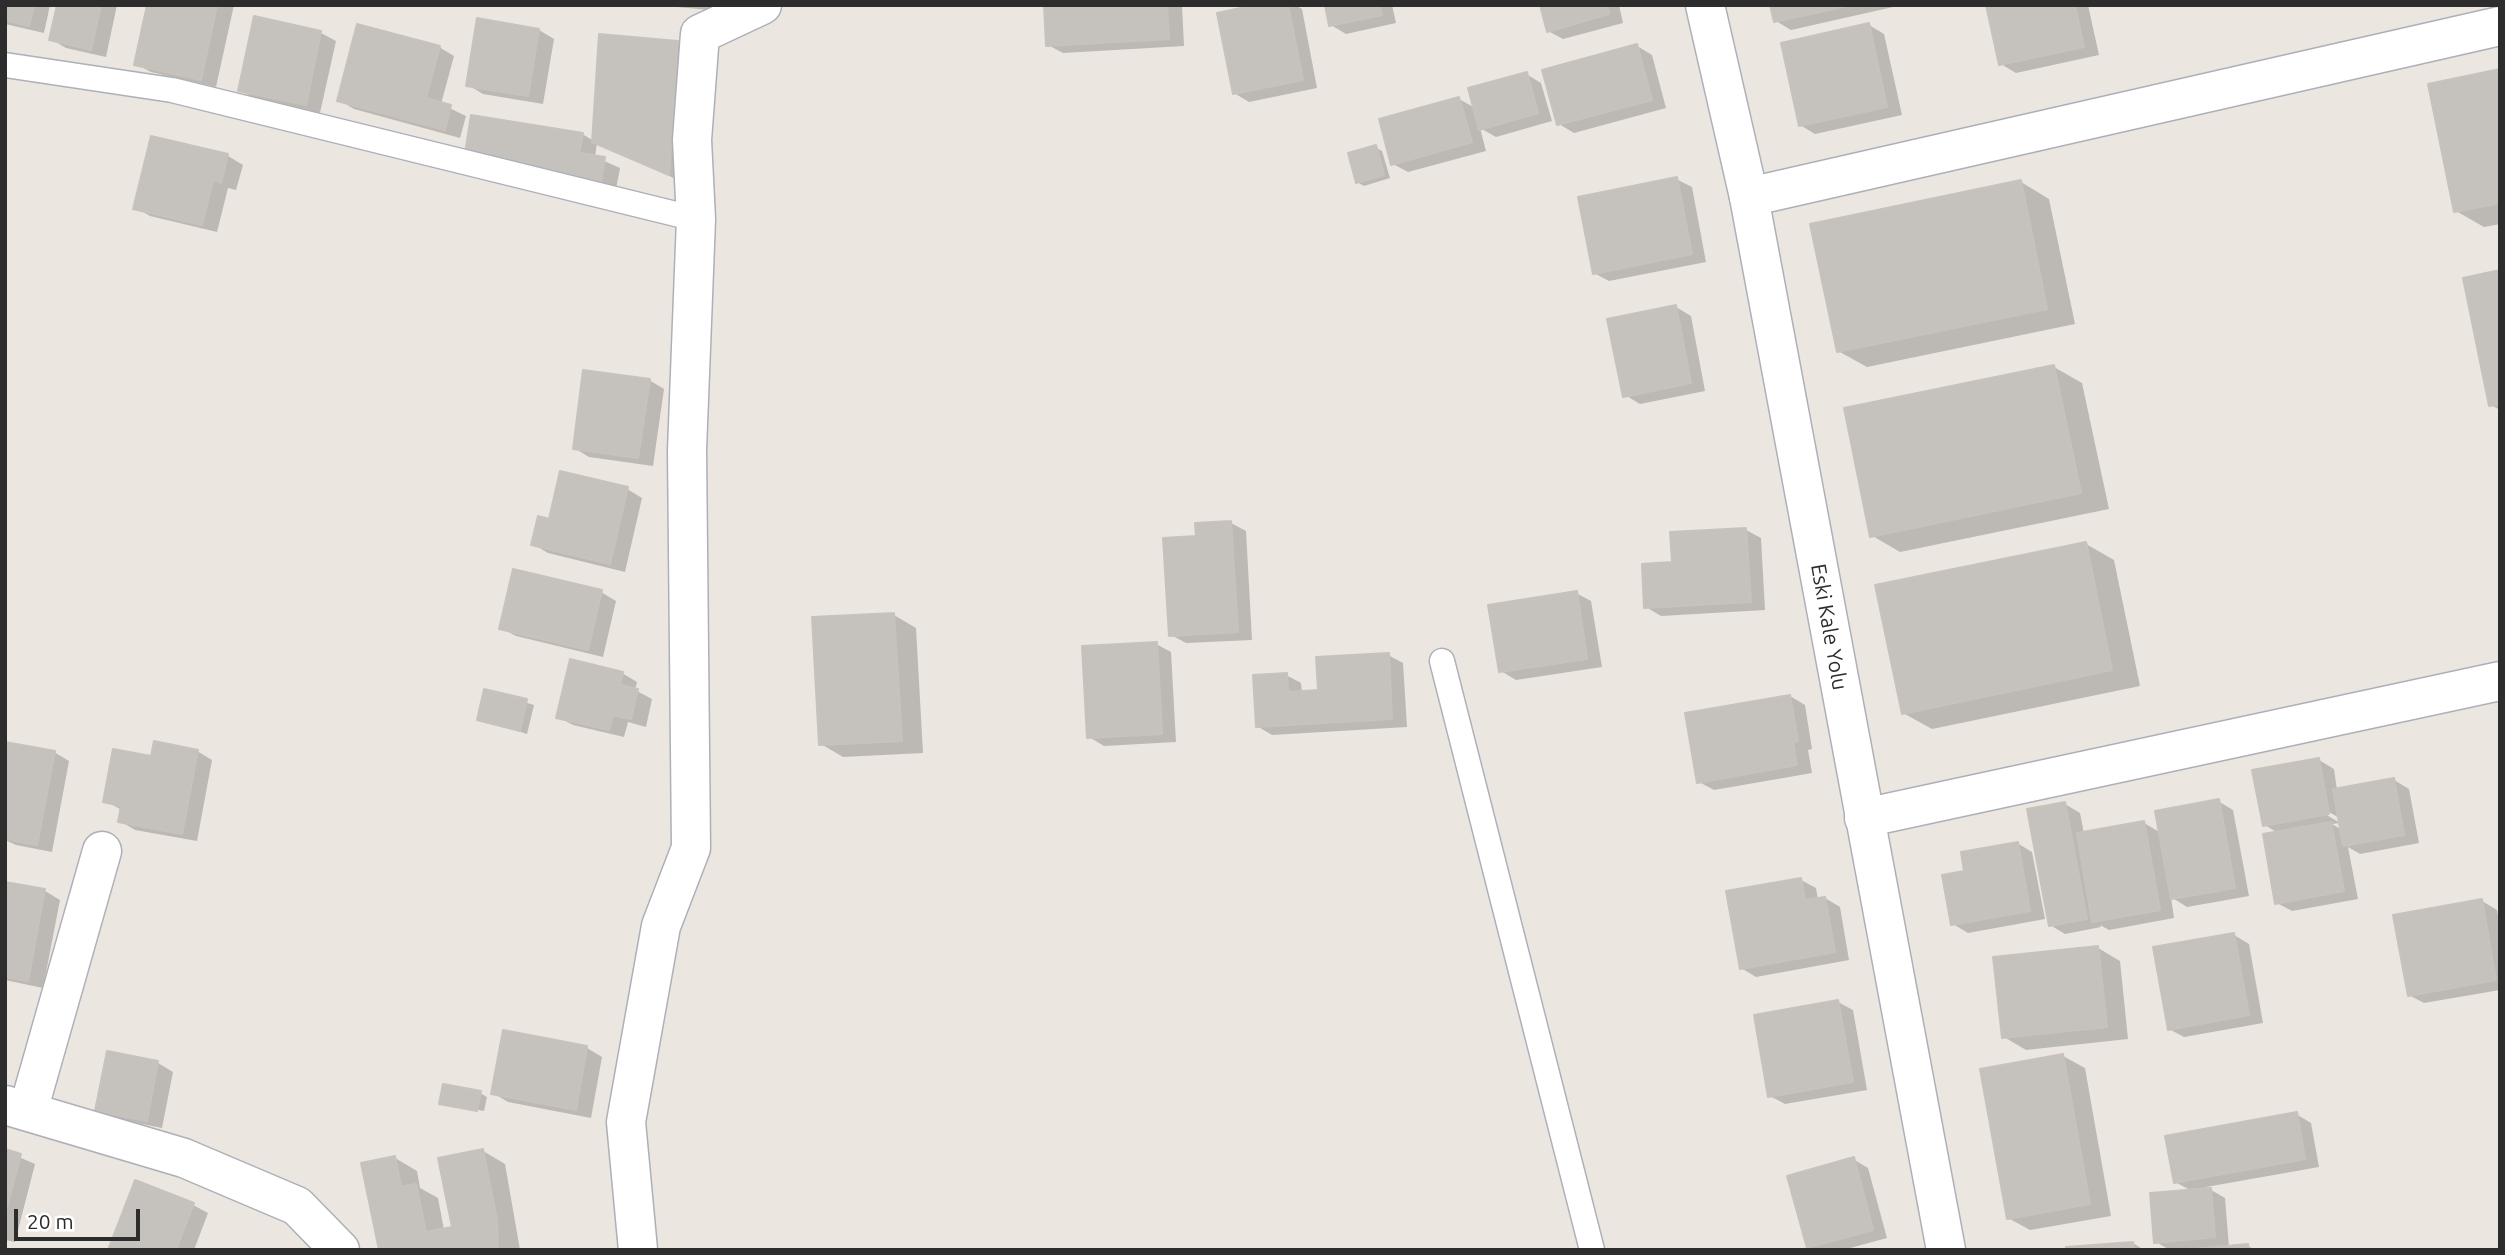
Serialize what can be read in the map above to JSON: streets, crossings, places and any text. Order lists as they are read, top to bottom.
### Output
{
  "streets": {
    "street": ["Eski Kale Yolu"]
  },
  "scale_bar": "20 m"
}
